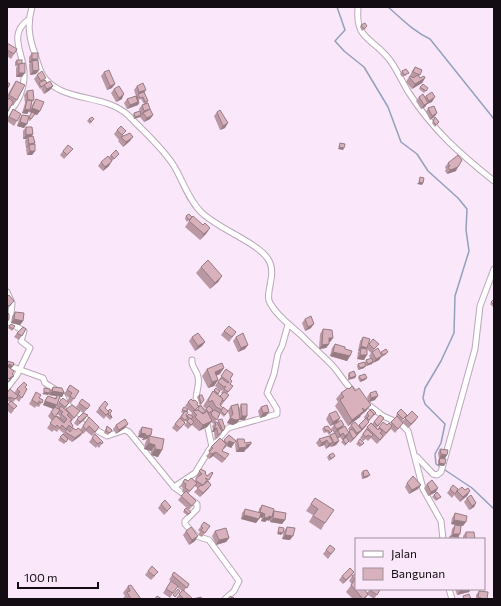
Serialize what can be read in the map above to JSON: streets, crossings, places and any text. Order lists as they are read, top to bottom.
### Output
{
  "legend": ["Jalan", "Bangunan"],
  "scale_bar": "100 m"
}
